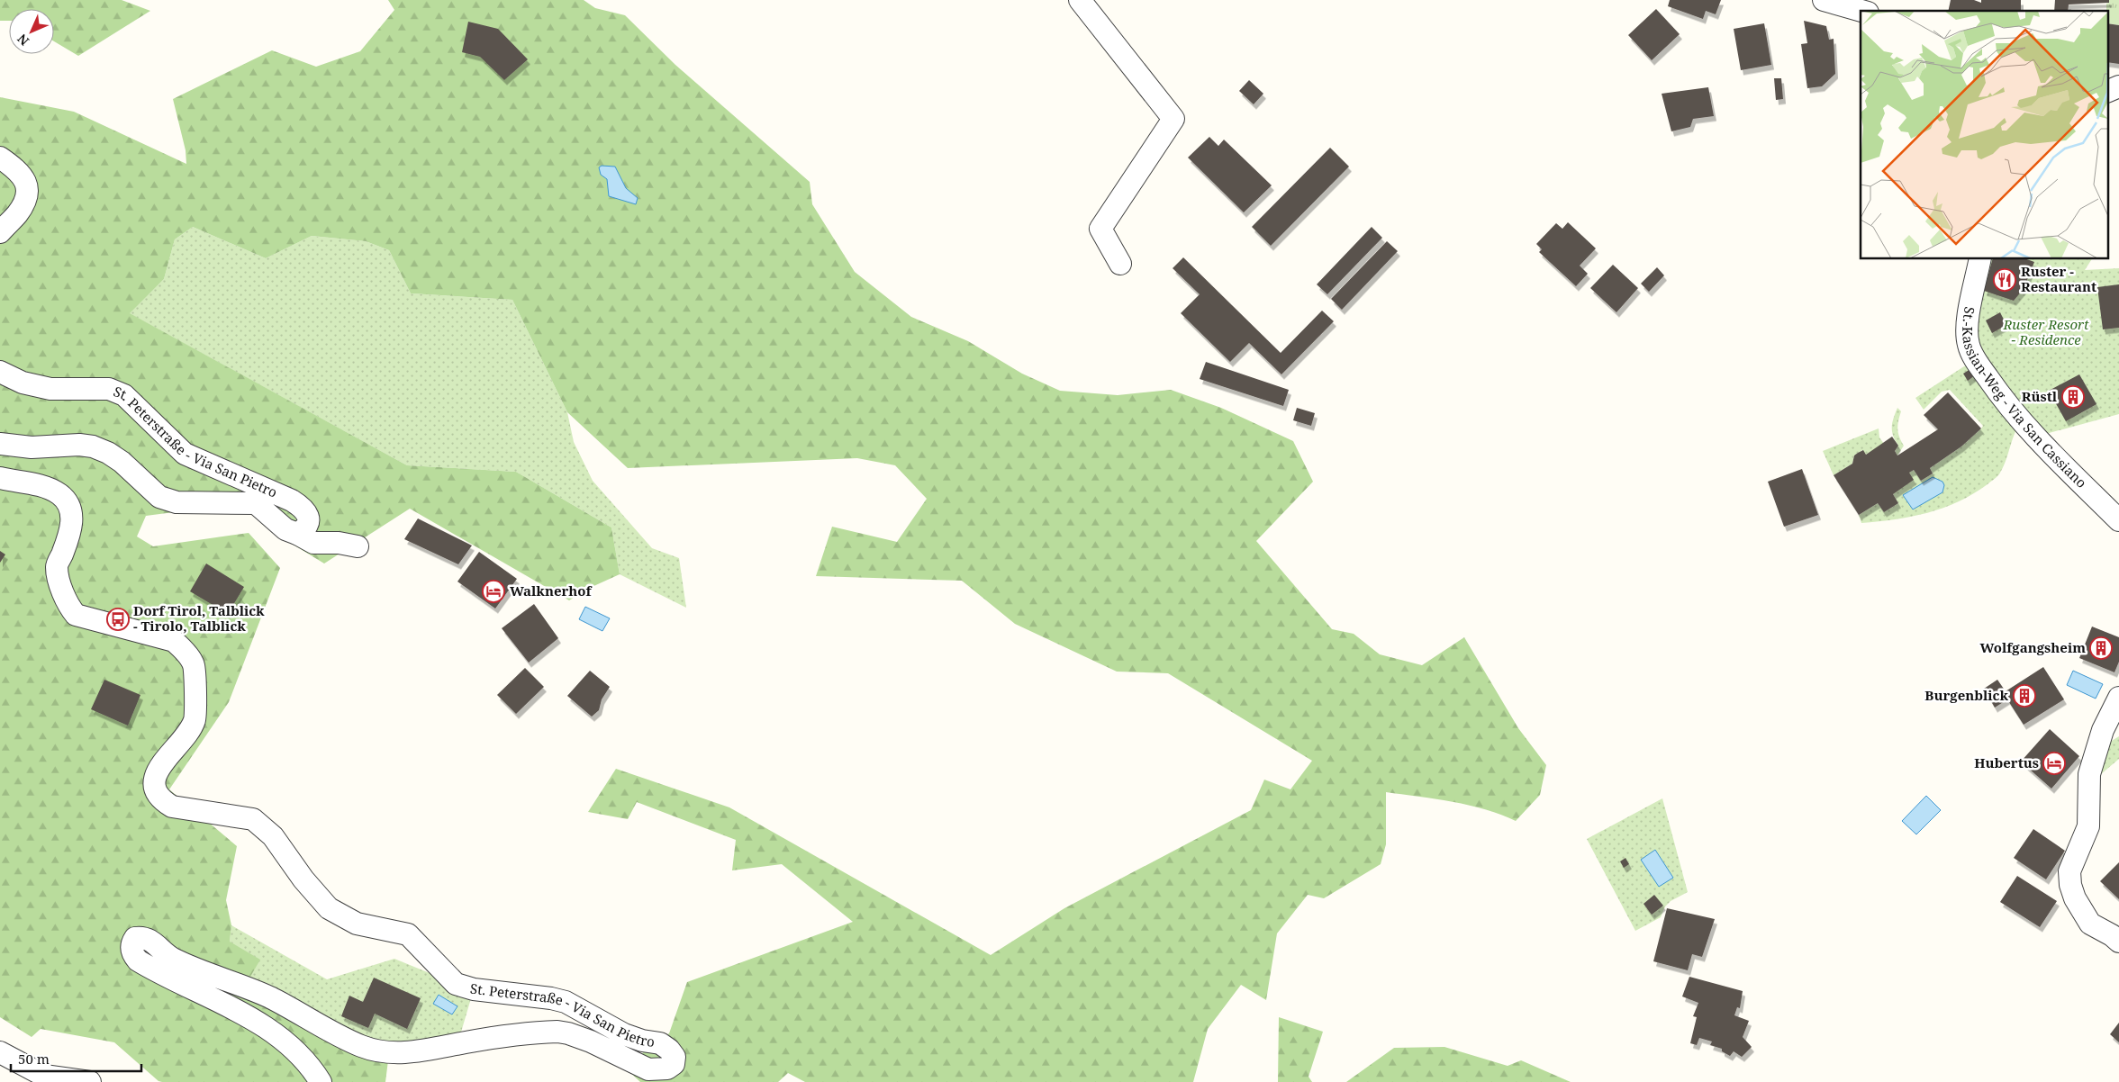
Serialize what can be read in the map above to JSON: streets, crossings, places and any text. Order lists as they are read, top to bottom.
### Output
{
  "streets": {
    "street": ["St.-Kassian-Weg - Via San Cassiano", "St. Peterstraße - Via San Pietro"]
  },
  "parks": ["Ruster Resort - Residence"],
  "places": {
    "restaurant": ["Ruster - Restaurant"],
    "building": ["Rüstl", "Wolfgangsheim", "Burgenblick"],
    "hotel": ["Walknerhof", "Hubertus"],
    "bus stop": ["Dorf Tirol, Talblick - Tirolo, Talblick"]
  },
  "scale_bar": "50 m",
  "north": "bottom left"
}
